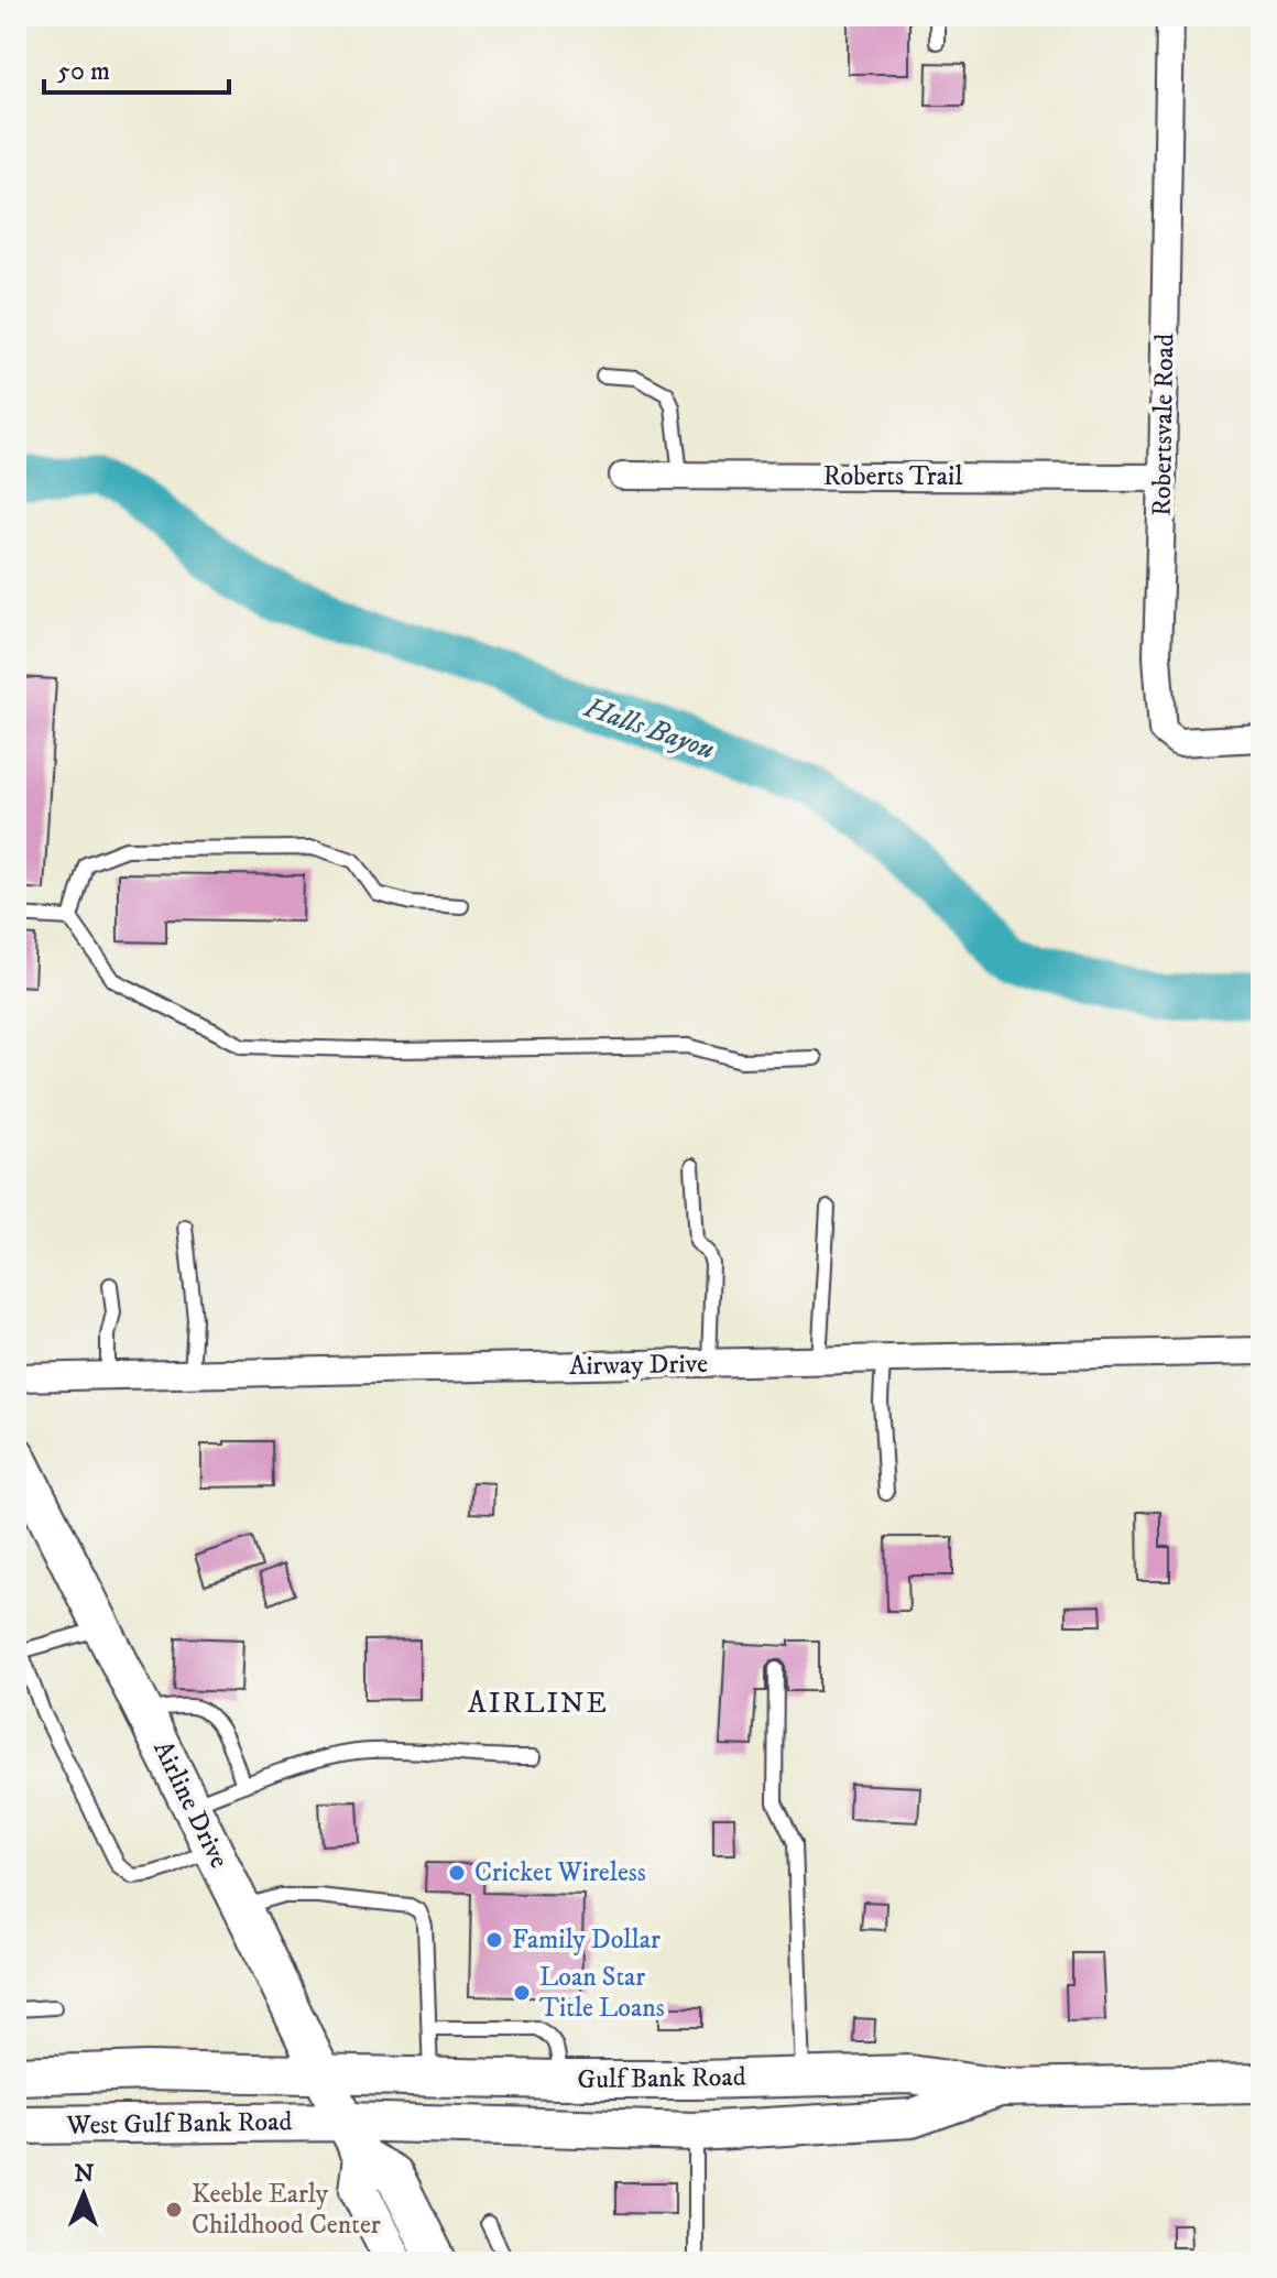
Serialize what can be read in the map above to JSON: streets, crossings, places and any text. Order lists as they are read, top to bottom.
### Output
{
  "streets": {
    "main road": ["Airline Drive", "Gulf Bank Road", "West Gulf Bank Road"],
    "street": ["Robertsvale Road", "Roberts Trail", "Airway Drive"]
  },
  "crossings": [
    ["Robertsvale Road", "Roberts Trail"],
    ["Airline Drive", "Gulf Bank Road"],
    ["Airline Drive", "West Gulf Bank Road"],
    ["Gulf Bank Road", "West Gulf Bank Road"]
  ],
  "districts": ["AIRLINE"],
  "water": ["Halls Bayou"],
  "places": [
    "Cricket Wireless",
    "Family Dollar",
    "Loan Star Title Loans",
    "Keeble Early Childhood Center"
  ],
  "scale_bar": "50 m",
  "north": "top"
}
